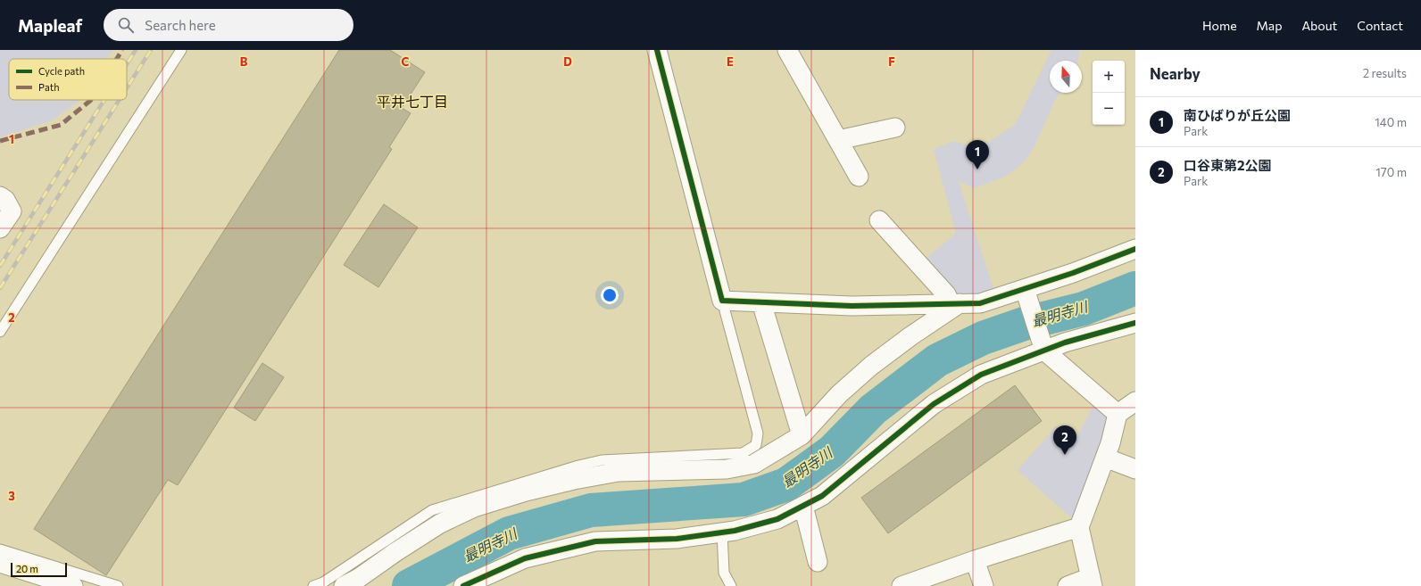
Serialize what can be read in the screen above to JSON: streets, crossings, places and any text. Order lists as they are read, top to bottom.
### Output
{
  "districts": ["平井七丁目"],
  "water": ["最明寺川"],
  "legend": ["Cycle path", "Path"],
  "scale_bar": "20 m",
  "north": "top",
  "page": {
    "header": "Mapleaf",
    "search": "Search here",
    "nav": [
      "Home",
      "Map",
      "About",
      "Contact"
    ],
    "heading": ["Nearby", "2 results"],
    "map_buttons": ["+", "−"],
    "list": [
      {
        "mark": "1",
        "name": "南ひばりが丘公園",
        "note": "Park",
        "value": "140 m"
      },
      {
        "mark": "2",
        "name": "口谷東第2公園",
        "note": "Park",
        "value": "170 m"
      }
    ],
    "pins": ["1", "2"],
    "scale": "20 m"
  },
  "grid": {
    "columns": [
      "B",
      "C",
      "D",
      "E",
      "F"
    ],
    "rows": ["1", "2", "3"]
  }
}
